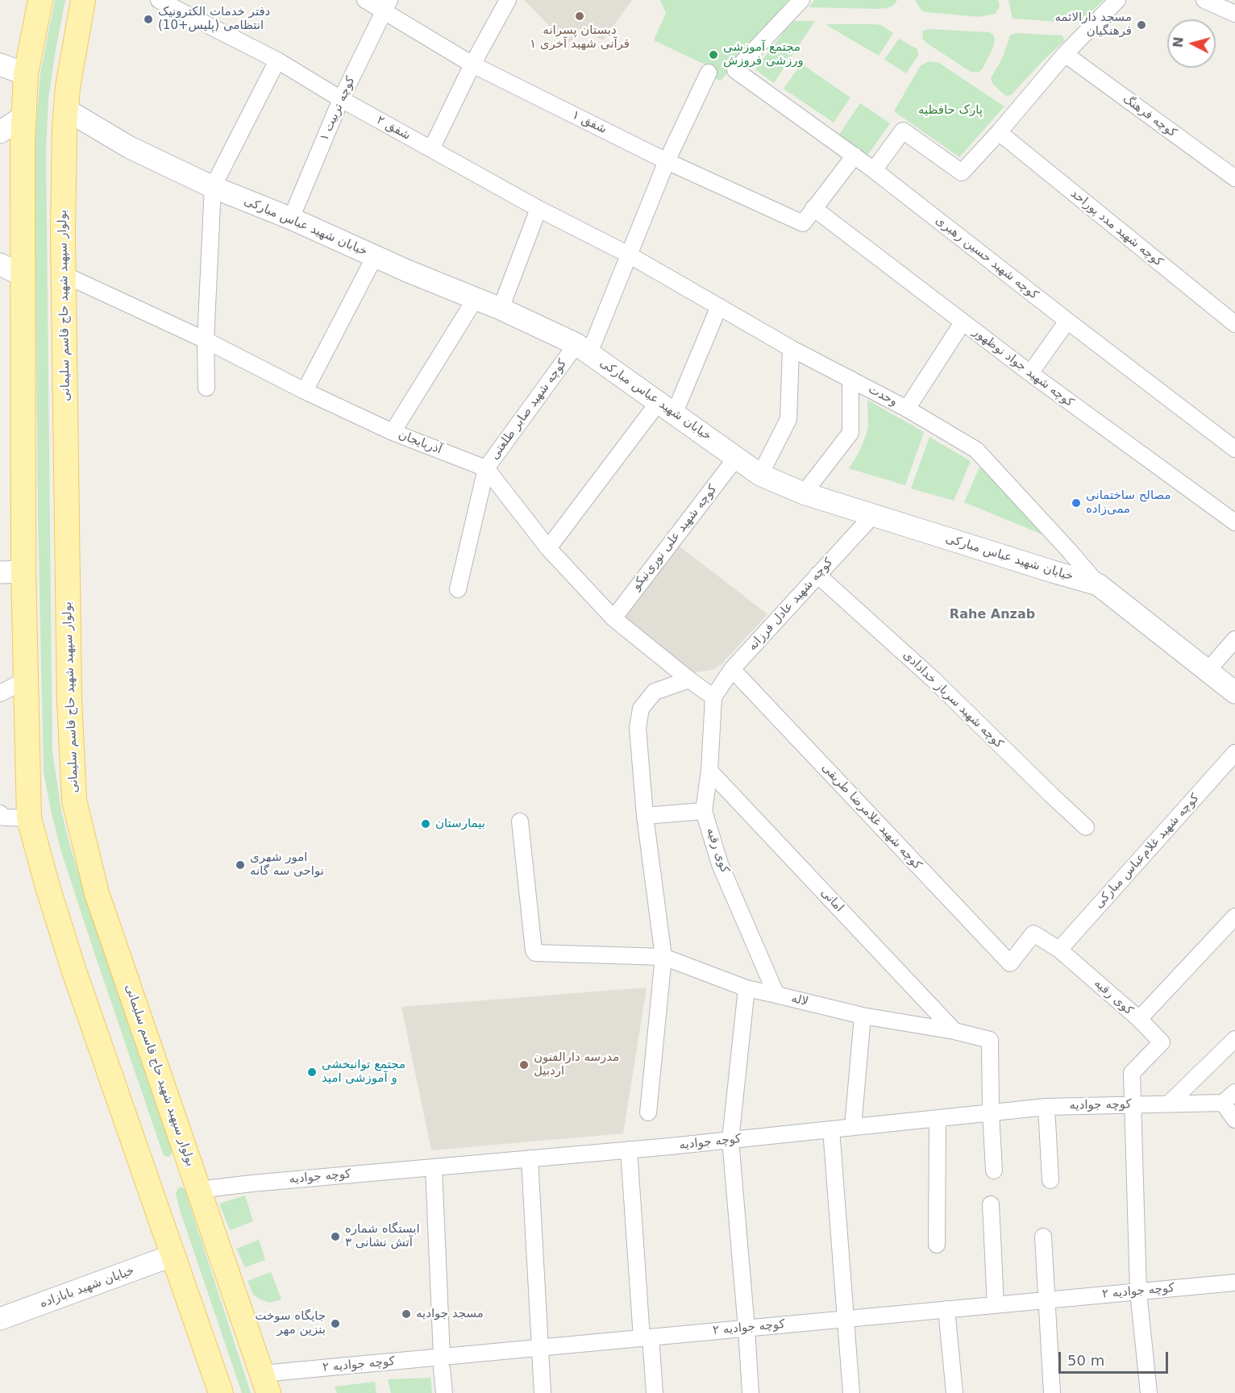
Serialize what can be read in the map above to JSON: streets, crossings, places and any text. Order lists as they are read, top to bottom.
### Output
{
  "streets": {
    "main road": ["بولوار سپهبد شهید حاج قاسم سلیمانی"],
    "street": [
      "کوچه تربیت ۱",
      "کوچه فرهنگ",
      "شفق ۱",
      "شفق ۲",
      "خیابان شهید عباس مبارکی",
      "کوچه شهید مدد پوراحد",
      "کوچه شهید حسین رهبری",
      "کوچه شهید جواد نوظهور",
      "وحدت",
      "کوچه شهید صابر طلعتی",
      "آذربایجان",
      "کوچه شهید علی نوری‌نیکو",
      "کوچه شهید عادل فرزانه",
      "کوچه شهید سرباز خدادادی",
      "کوچه شهید غلامرضا طریقی",
      "کوی رقیه",
      "کوچه شهید غلام‌عباس مبارکی",
      "امانی",
      "لاله",
      "کوچه جوادیه",
      "خیابان شهید بابازاده",
      "کوچه جوادیه ۲"
    ]
  },
  "crossings": [
    ["کوچه تربیت ۱", "شفق ۱"],
    ["کوچه تربیت ۱", "شفق ۲"],
    ["کوچه تربیت ۱", "خیابان شهید عباس مبارکی"],
    ["شفق ۱", "کوچه شهید جواد نوظهور"],
    ["شفق ۲", "وحدت"],
    ["خیابان شهید عباس مبارکی", "بولوار سپهبد شهید حاج قاسم سلیمانی"],
    ["خیابان شهید عباس مبارکی", "وحدت"],
    ["خیابان شهید عباس مبارکی", "کوچه شهید صابر طلعتی"],
    ["خیابان شهید عباس مبارکی", "کوچه شهید علی نوری‌نیکو"],
    ["خیابان شهید عباس مبارکی", "کوچه شهید عادل فرزانه"],
    ["بولوار سپهبد شهید حاج قاسم سلیمانی", "آذربایجان"],
    ["بولوار سپهبد شهید حاج قاسم سلیمانی", "کوچه جوادیه"],
    ["بولوار سپهبد شهید حاج قاسم سلیمانی", "کوچه جوادیه ۲"],
    ["کوچه شهید صابر طلعتی", "آذربایجان"],
    ["کوچه شهید عادل فرزانه", "کوچه شهید سرباز خدادادی"],
    ["کوچه شهید عادل فرزانه", "کوچه شهید غلامرضا طریقی"],
    ["کوچه شهید عادل فرزانه", "کوی رقیه"],
    ["کوچه شهید غلامرضا طریقی", "کوی رقیه"],
    ["کوی رقیه", "کوچه شهید غلام‌عباس مبارکی"],
    ["کوی رقیه", "امانی"],
    ["کوی رقیه", "لاله"],
    ["کوی رقیه", "کوچه جوادیه"],
    ["امانی", "لاله"],
    ["لاله", "کوچه جوادیه"]
  ],
  "districts": ["Rahe Anzab"],
  "parks": ["پارک حافظیه"],
  "places": [
    "دبستان پسرانه قرآنی شهید آخری ۱",
    "دفتر خدمات الکترونیک انتظامی (پلیس+10)",
    "مسجد دارالائمه فرهنگیان",
    "مجتمع آموزشی ورزشی فروزش",
    "مصالح ساختمانی ممی‌زاده",
    "بیمارستان",
    "امور شهری نواحی سه گانه",
    "مدرسه دارالفنون اردبیل",
    "مجتمع توانبخشی و آموزشی امید",
    "ایستگاه شماره ۳ آتش نشانی",
    "مسجد جوادیه",
    "جایگاه سوخت بنزین مهر"
  ],
  "scale_bar": "50 m",
  "north": "left"
}
